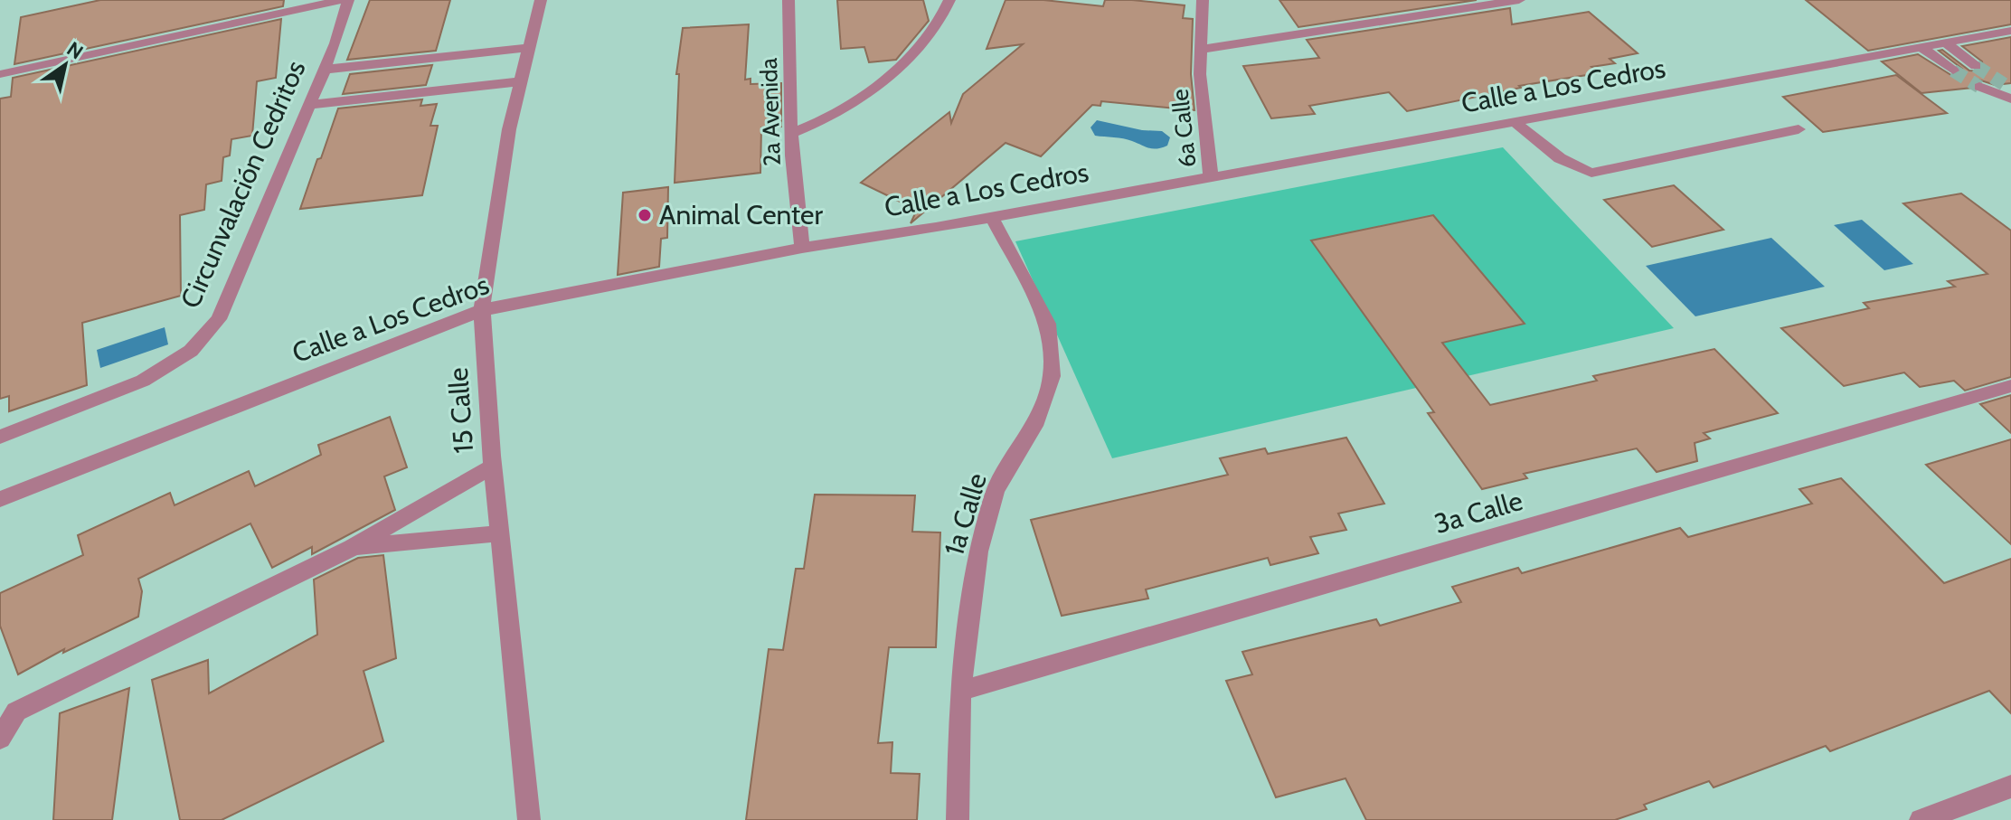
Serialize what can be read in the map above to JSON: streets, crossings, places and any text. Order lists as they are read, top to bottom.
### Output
{
  "streets": {
    "street": [
      "Calle a Los Cedros",
      "2a Avenida",
      "6a Calle",
      "Circunvalación Cedritos",
      "15 Calle",
      "3a Calle",
      "1a Calle"
    ]
  },
  "crossings": [
    ["Calle a Los Cedros", "2a Avenida"],
    ["Calle a Los Cedros", "6a Calle"],
    ["Calle a Los Cedros", "15 Calle"],
    ["Calle a Los Cedros", "1a Calle"],
    ["3a Calle", "1a Calle"]
  ],
  "places": ["Animal Center"],
  "north": "top right"
}
